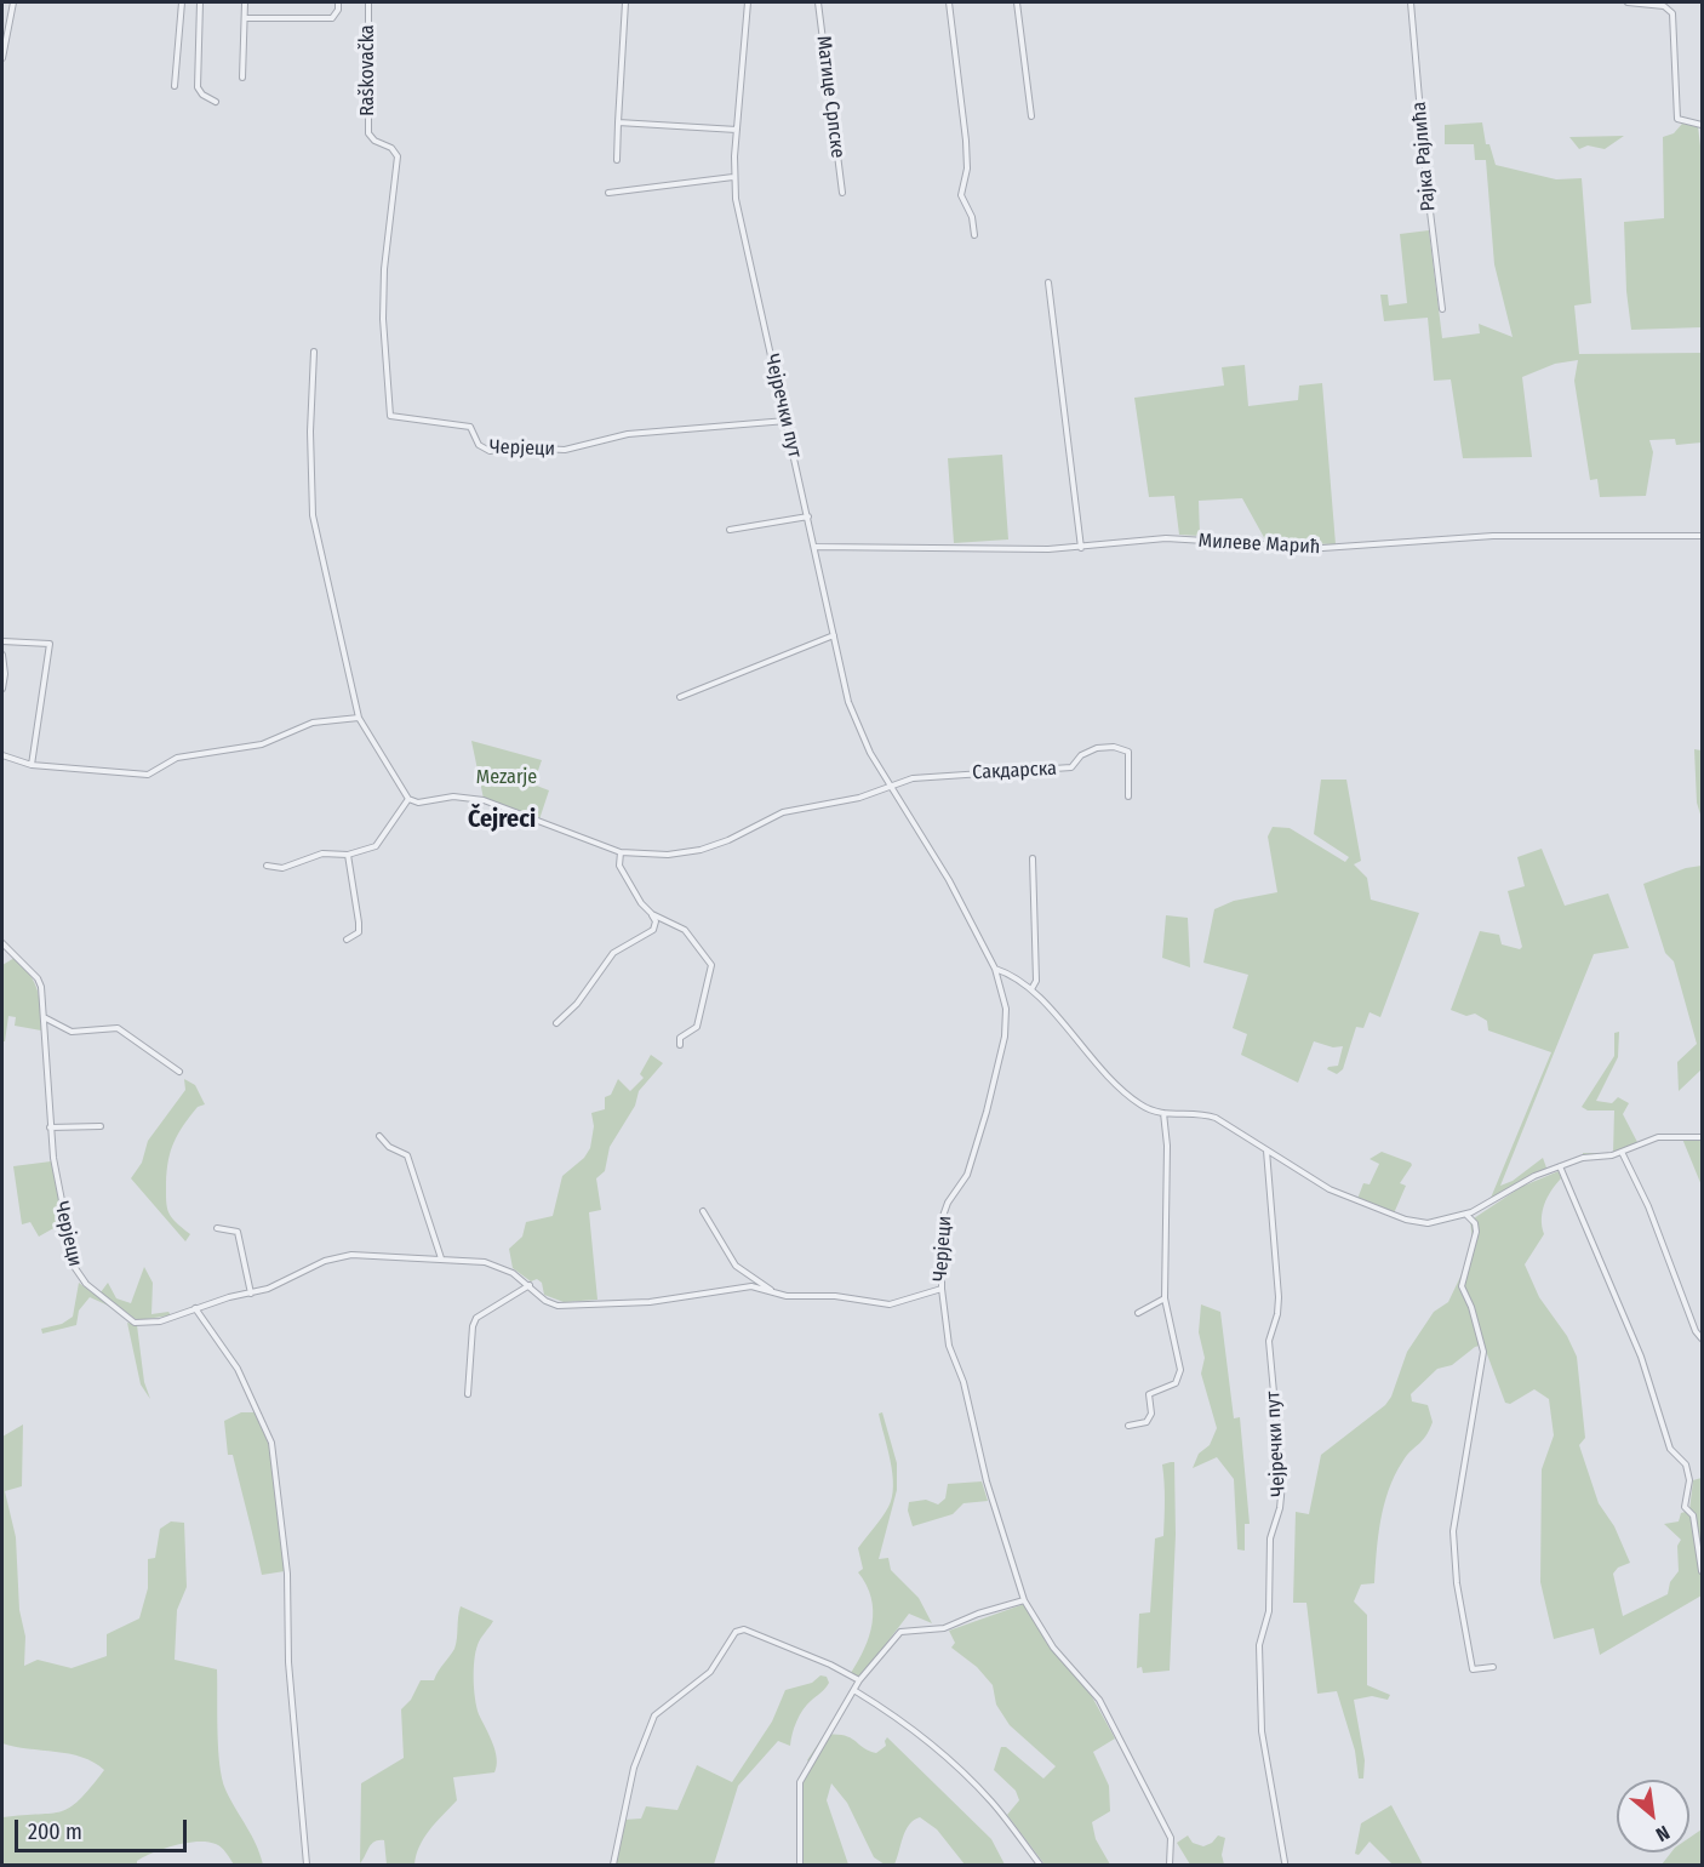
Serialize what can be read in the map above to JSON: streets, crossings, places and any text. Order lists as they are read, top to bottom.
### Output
{
  "streets": {
    "street": [
      "Raškovačka",
      "Матице Српске",
      "Рајка Рајлића",
      "Чејречки пут",
      "Черјеци",
      "Милеве Мaрић",
      "Сакдарска"
    ]
  },
  "crossings": [
    ["Raškovačka", "Черјеци"],
    ["Чејречки пут", "Черјеци"],
    ["Чејречки пут", "Милеве Мaрић"],
    ["Чејречки пут", "Сакдарска"]
  ],
  "districts": ["Čejreci"],
  "parks": ["Mezarje"],
  "scale_bar": "200 m",
  "north": "bottom right"
}
